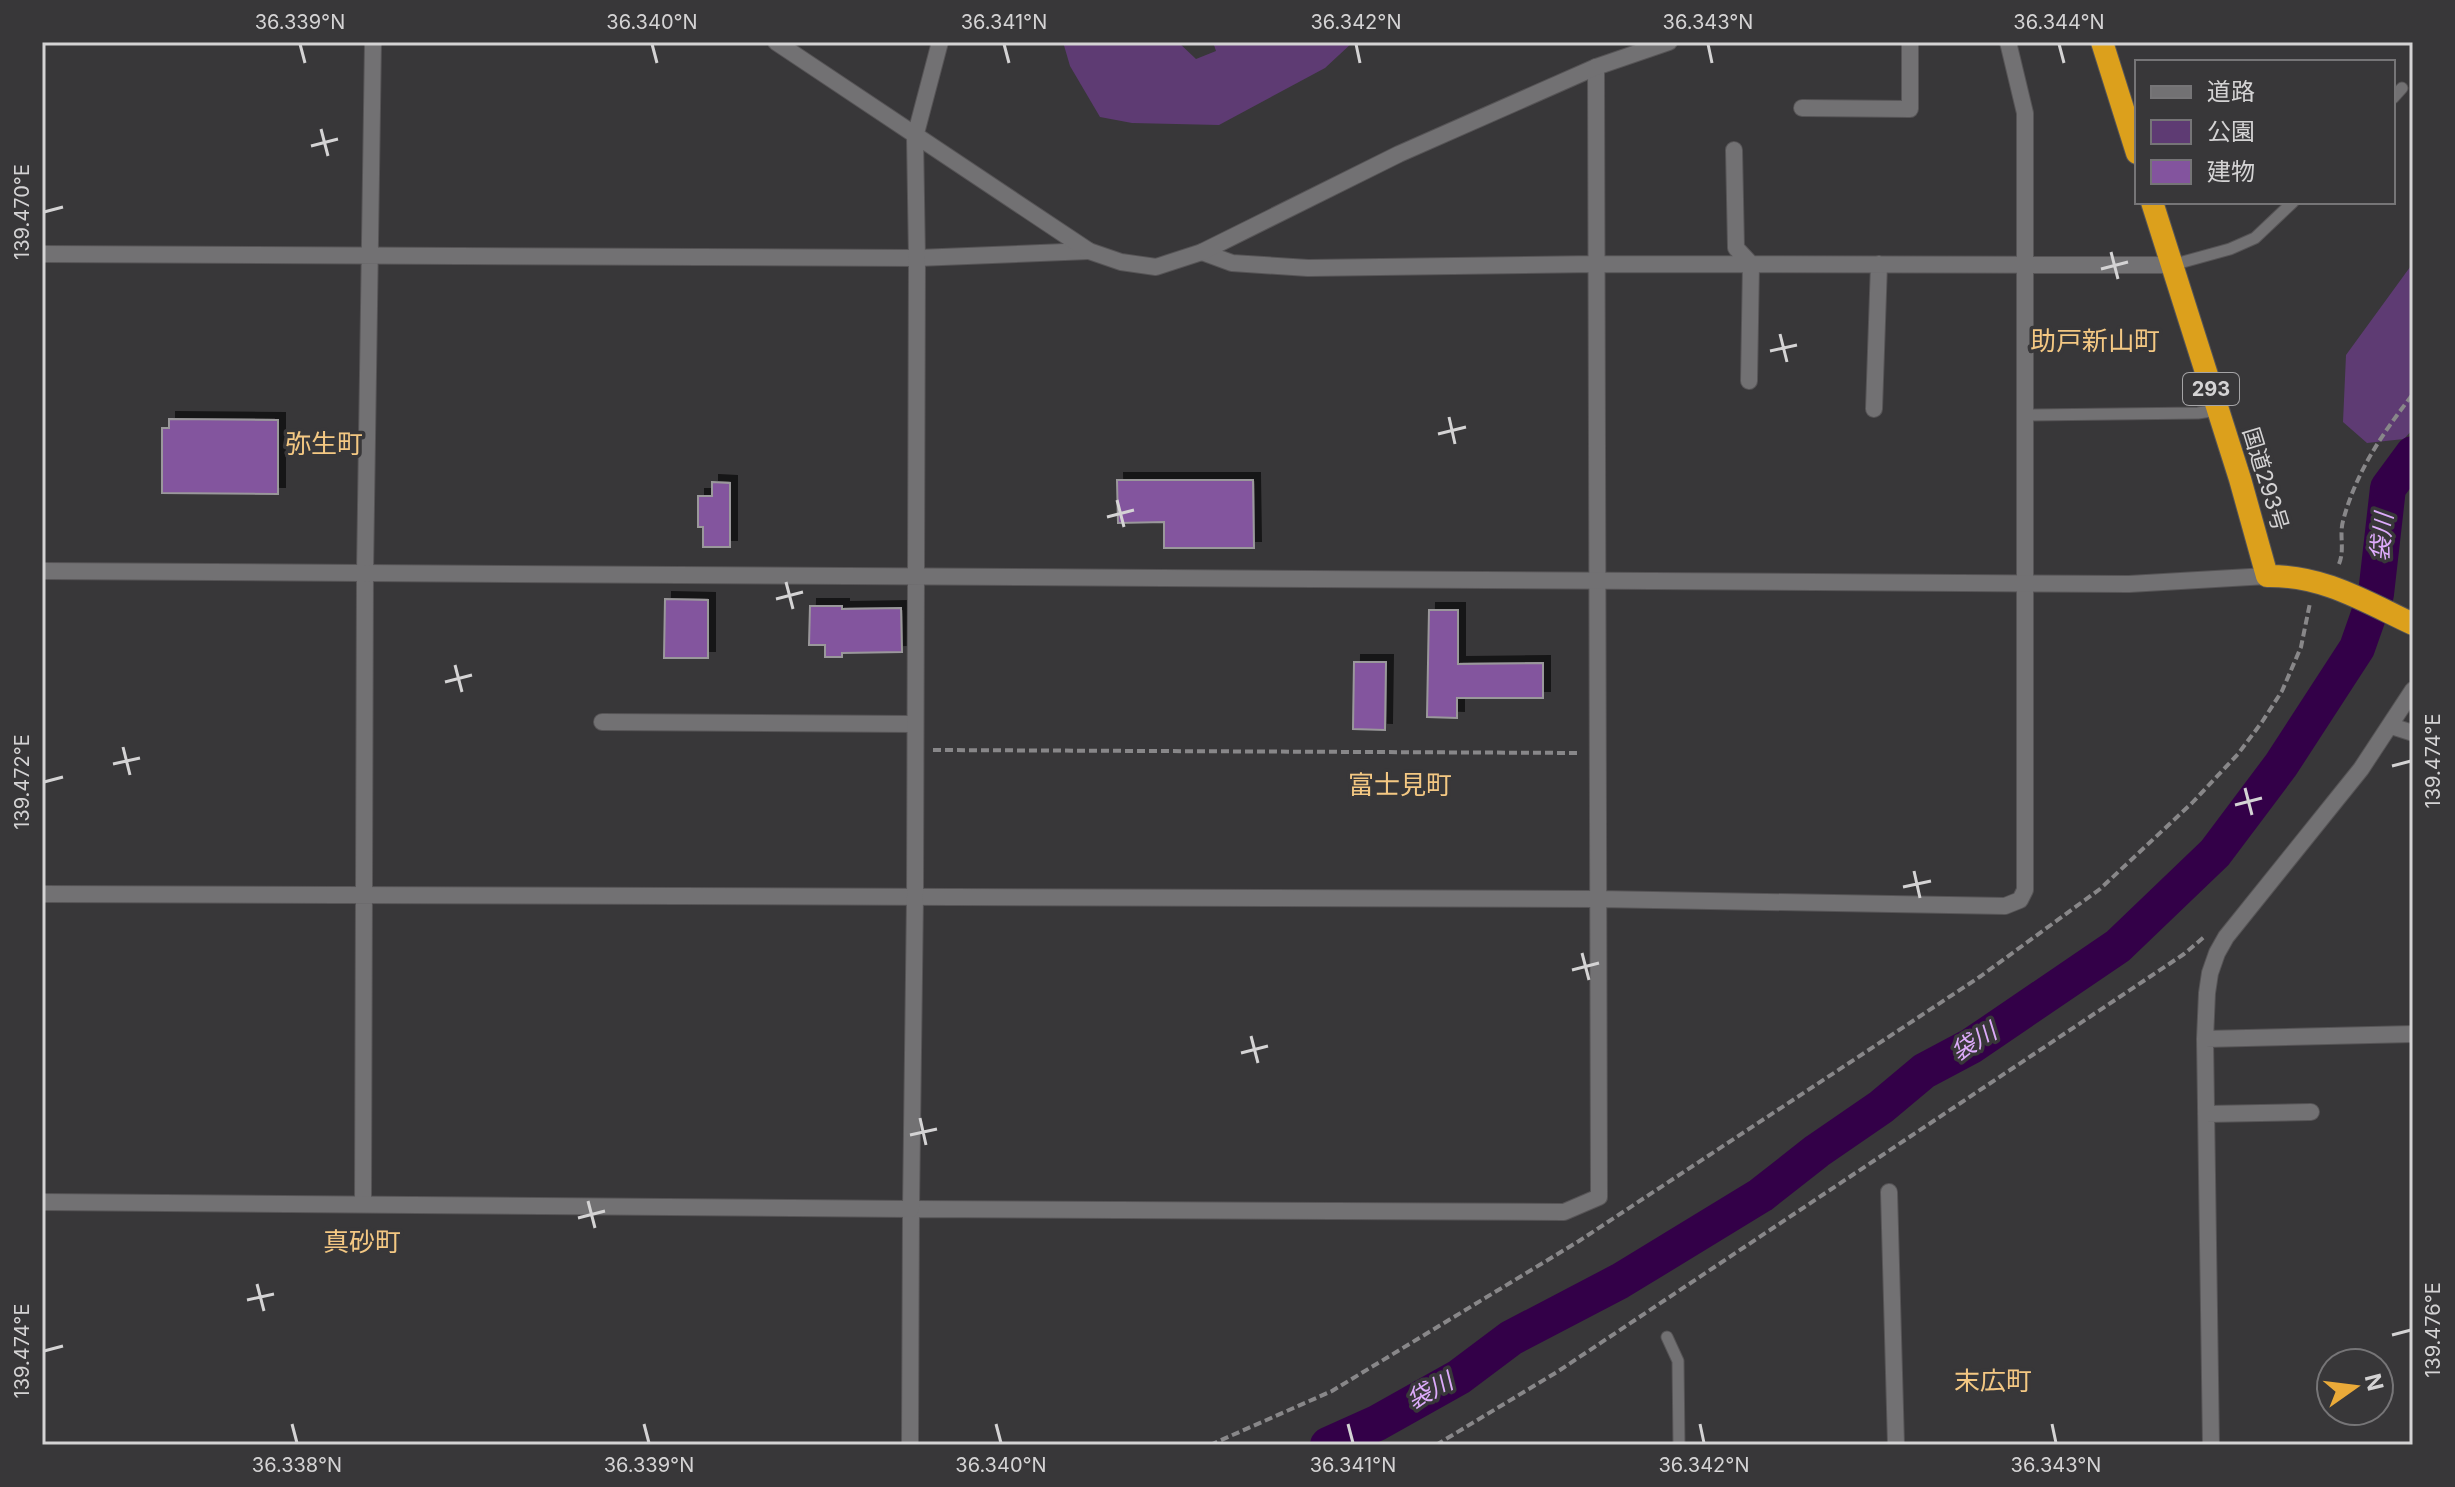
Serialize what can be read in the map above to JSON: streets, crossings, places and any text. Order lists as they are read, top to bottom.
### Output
{
  "streets": {
    "highway": ["293", "国道293号"]
  },
  "districts": [
    "助戸新山町",
    "弥生町",
    "富士見町",
    "真砂町",
    "末広町"
  ],
  "water": ["袋川"],
  "legend": ["道路", "公園", "建物"],
  "north": "right",
  "coordinates": [
    "36.339°N",
    "36.340°N",
    "36.341°N",
    "36.342°N",
    "36.343°N",
    "36.344°N",
    "139.470°E",
    "139.474°E",
    "139.472°E",
    "139.476°E",
    "36.338°N"
  ]
}
